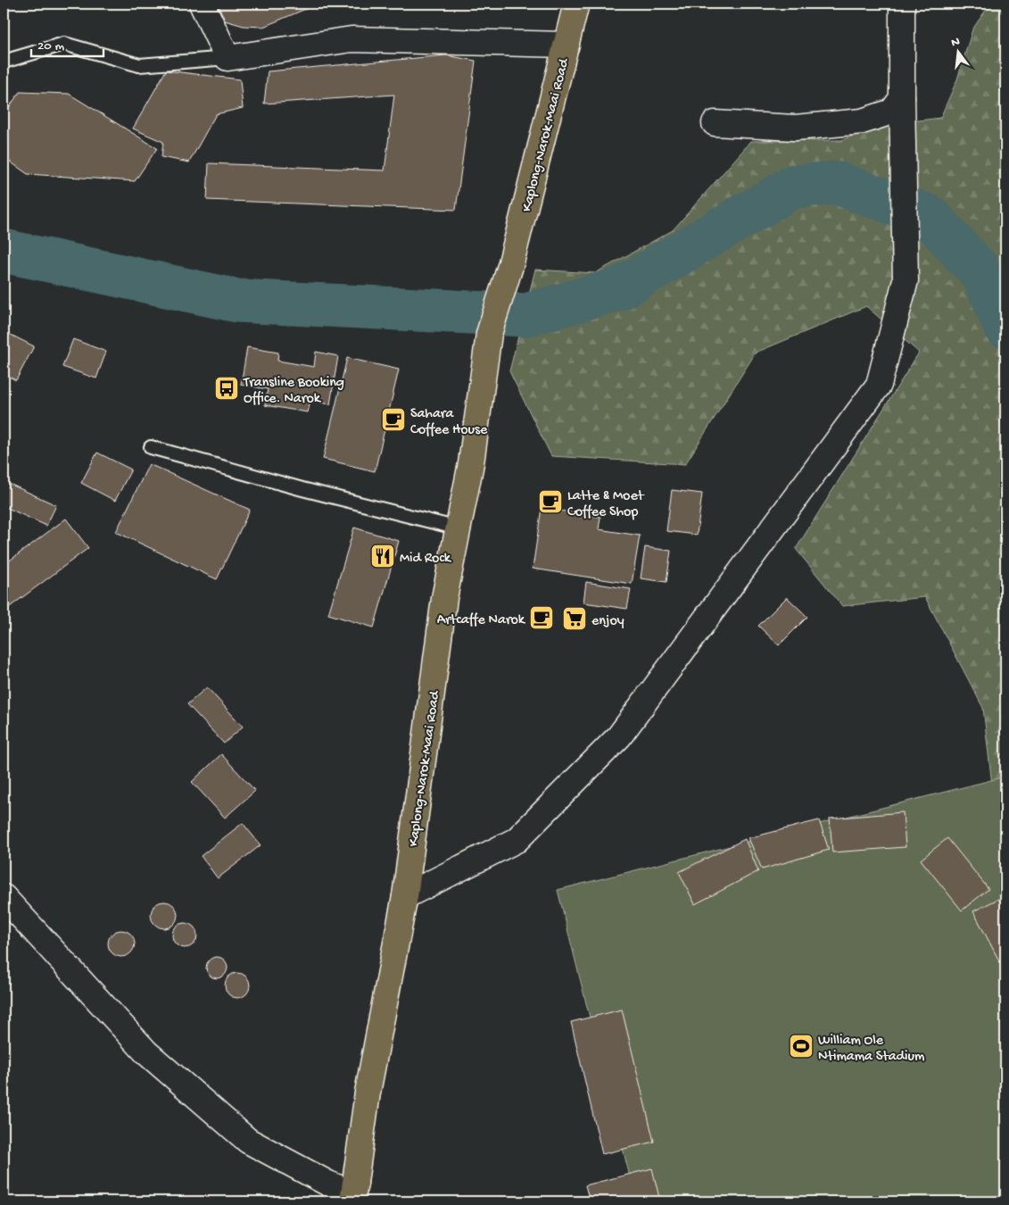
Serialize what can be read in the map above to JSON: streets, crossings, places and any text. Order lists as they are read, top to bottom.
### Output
{
  "streets": {
    "highway": ["Kaplong-Narok-Maai Road"]
  },
  "places": {
    "bus stop": ["Transline Booking Office. Narok"],
    "cafe": ["Sahara Coffee House", "Latte & Moet Coffee Shop", "Artcaffe Narok"],
    "restaurant": ["Mid Rock"],
    "supermarket": ["enjoy"],
    "sports": ["William Ole Ntimama Stadium"]
  },
  "scale_bar": "20 m",
  "north": "top"
}
